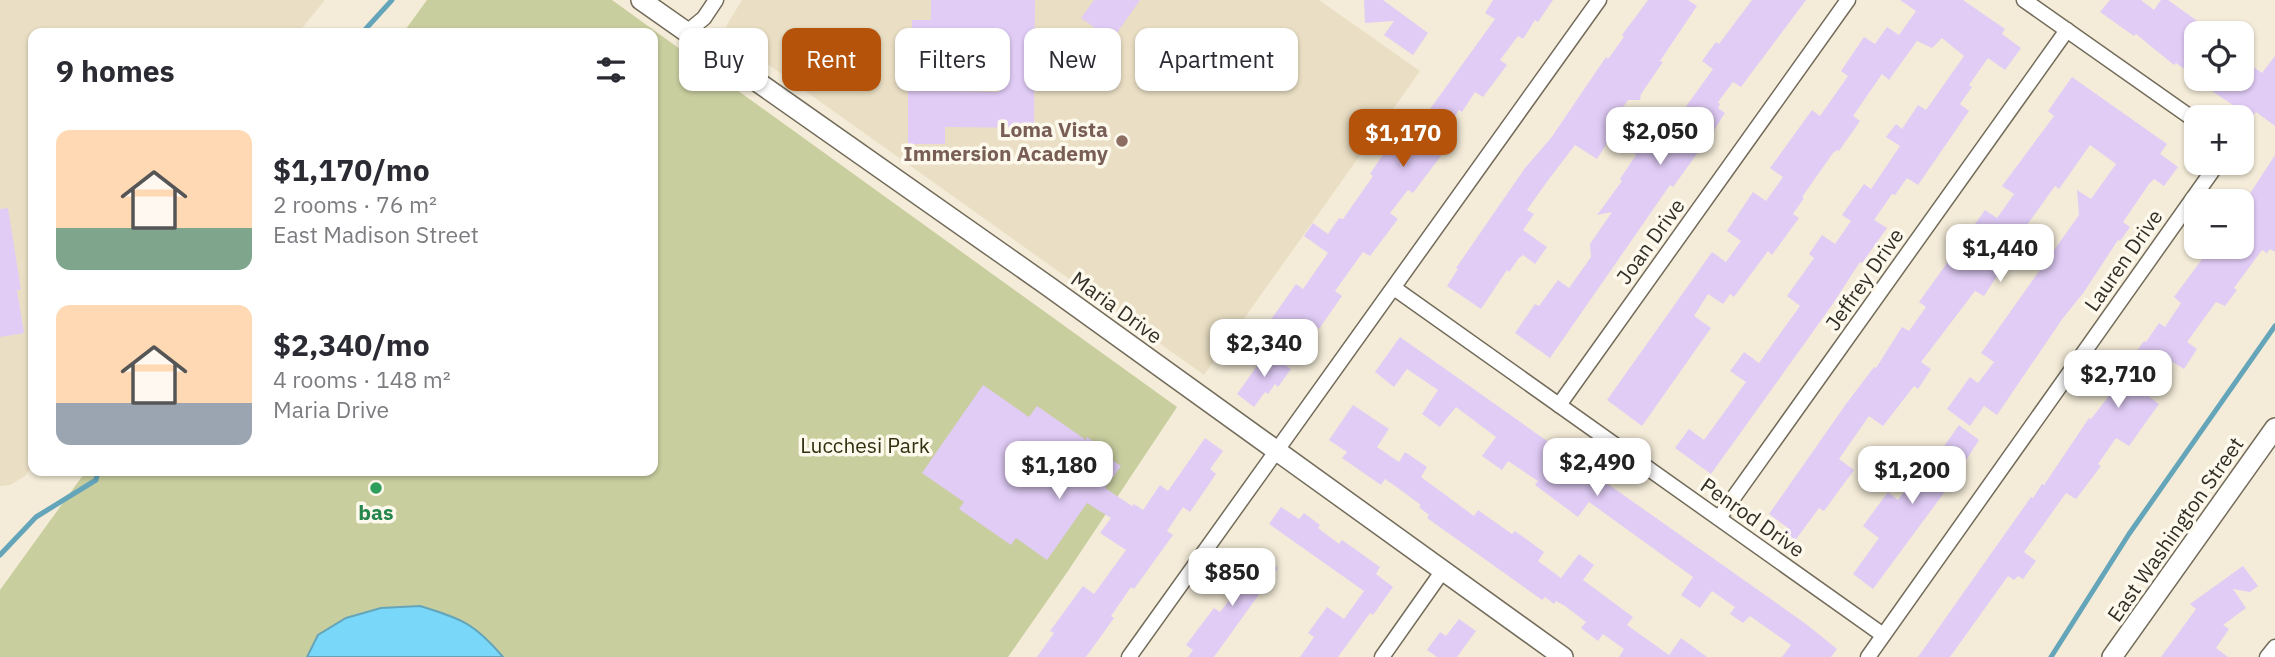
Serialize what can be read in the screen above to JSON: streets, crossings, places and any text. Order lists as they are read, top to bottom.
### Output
{
  "streets": {
    "street": [
      "Joan Drive",
      "Lauren Drive",
      "Jeffrey Drive",
      "Maria Drive",
      "Penrod Drive",
      "East Washington Street"
    ]
  },
  "crossings": [
    ["Joan Drive", "Penrod Drive"],
    ["Lauren Drive", "Penrod Drive"],
    ["Jeffrey Drive", "Penrod Drive"]
  ],
  "parks": ["Lucchesi Park"],
  "places": ["Loma Vista Immersion Academy", "bas"],
  "page": {
    "map_buttons": ["+", "−"],
    "chip": [
      "Buy",
      "Rent",
      "Filters",
      "New",
      "Apartment"
    ],
    "heading": "9 homes",
    "price": [
      "$2,050",
      "$1,170",
      "$1,440",
      "$2,340",
      "$2,710",
      "$2,490",
      "$1,180",
      "$1,200",
      "$850"
    ],
    "list": [
      {
        "name": "$1,170/mo",
        "note": "2 rooms · 76 m² · East Madison Street"
      },
      {
        "name": "$2,340/mo",
        "note": "4 rooms · 148 m² · Maria Drive"
      }
    ]
  }
}
